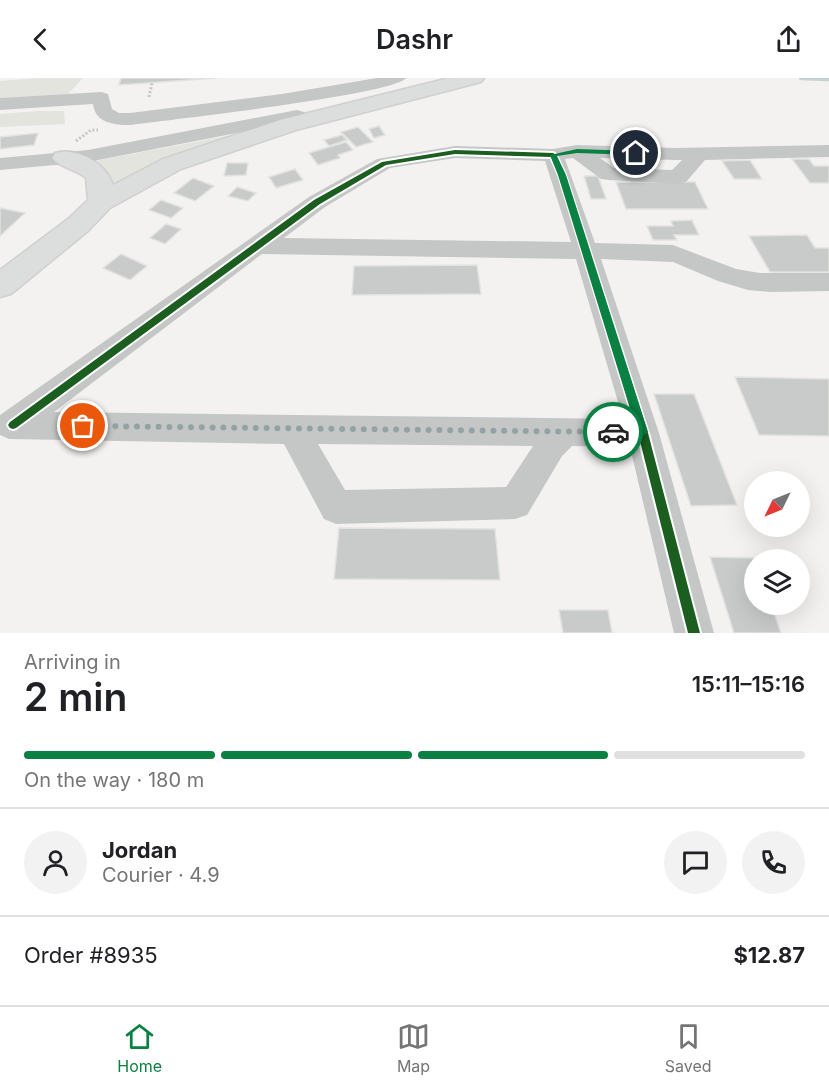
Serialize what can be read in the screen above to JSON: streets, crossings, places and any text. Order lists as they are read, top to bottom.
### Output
{
  "north": "bottom left",
  "page": {
    "header": "Dashr",
    "heading": ["2 min", "Arriving in", "15:11–15:16"],
    "panel": [
      "Jordan",
      "Courier · 4.9",
      "Order #8935",
      "$12.87"
    ],
    "bar": "On the way · 180 m",
    "tabs": ["Home", "Map", "Saved"]
  }
}
